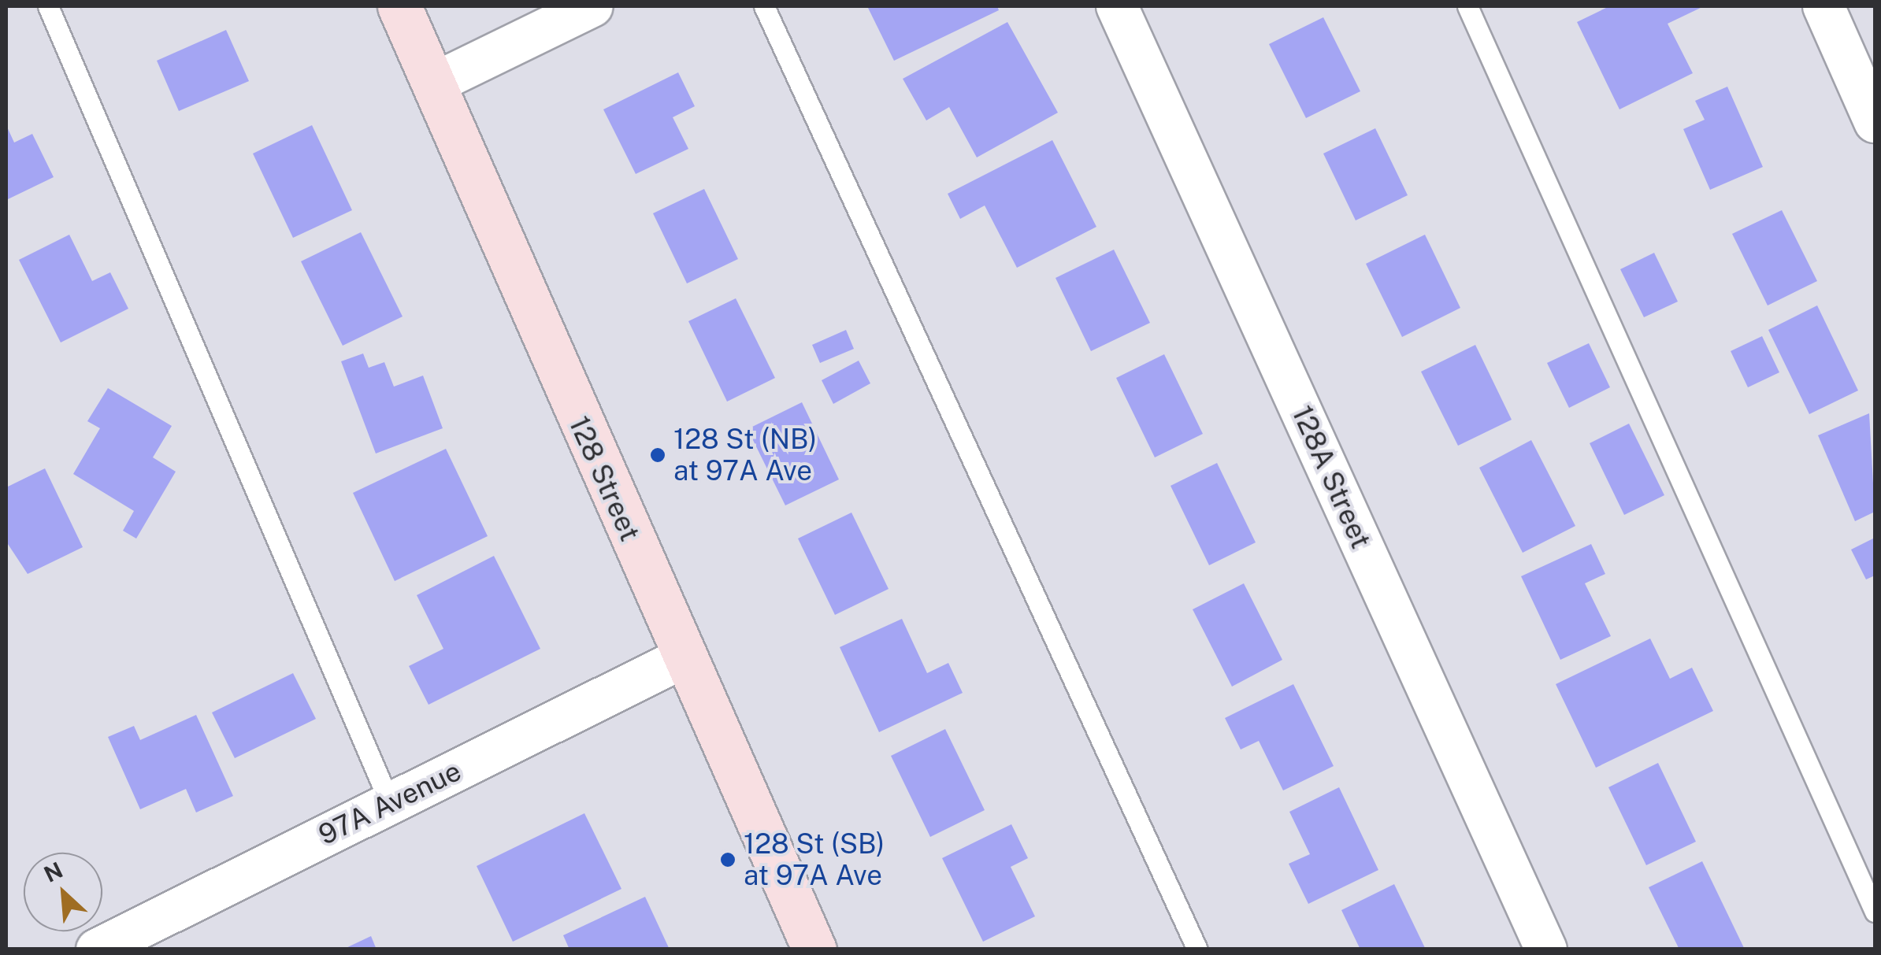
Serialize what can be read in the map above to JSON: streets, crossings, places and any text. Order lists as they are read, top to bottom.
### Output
{
  "streets": {
    "main road": ["128 Street"],
    "street": ["128A Street", "97A Avenue"]
  },
  "crossings": [
    ["128 Street", "97A Avenue"]
  ],
  "places": ["128 St (NB) at 97A Ave", "128 St (SB) at 97A Ave"],
  "north": "top left"
}
